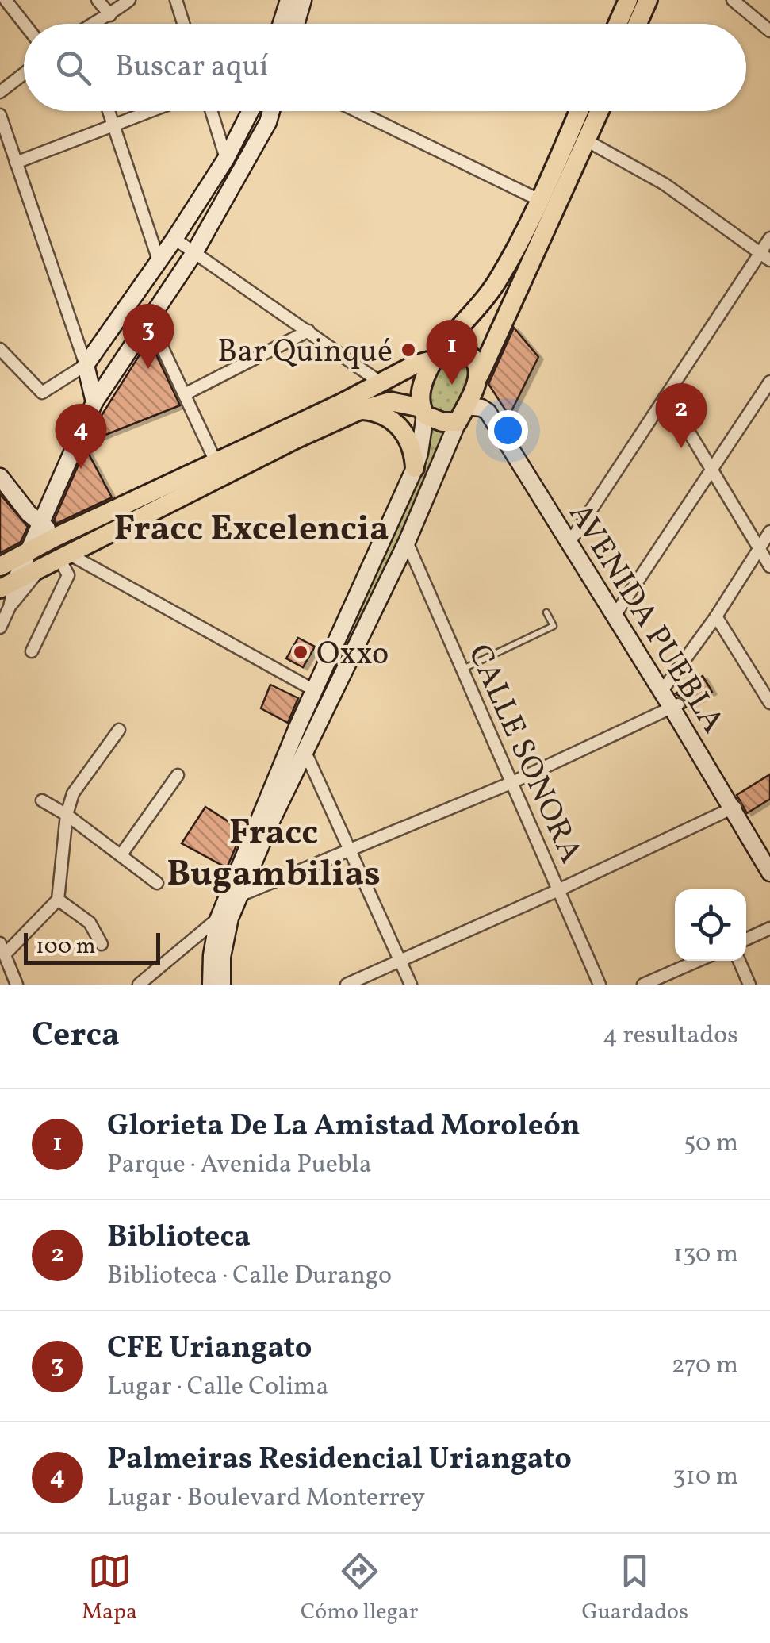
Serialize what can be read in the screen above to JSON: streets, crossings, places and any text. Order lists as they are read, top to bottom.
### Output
{
  "streets": {
    "street": ["AVENIDA PUEBLA", "CALLE SONORA"]
  },
  "districts": ["Fracc Excelencia", "Fracc Bugambilias"],
  "places": ["Bar Quinqué", "Oxxo"],
  "scale_bar": "100 m",
  "page": {
    "search": "Buscar aquí",
    "pins": [
      "3",
      "1",
      "2",
      "4"
    ],
    "scale": "100 m",
    "heading": ["Cerca", "4 resultados"],
    "list": [
      {
        "mark": "1",
        "name": "Glorieta De La Amistad Moroleón",
        "note": "Parque · Avenida Puebla",
        "value": "50 m"
      },
      {
        "mark": "2",
        "name": "Biblioteca",
        "note": "Biblioteca · Calle Durango",
        "value": "130 m"
      },
      {
        "mark": "3",
        "name": "CFE Uriangato",
        "note": "Lugar · Calle Colima",
        "value": "270 m"
      },
      {
        "mark": "4",
        "name": "Palmeiras Residencial Uriangato",
        "note": "Lugar · Boulevard Monterrey",
        "value": "310 m"
      }
    ],
    "nav": ["Mapa", "Cómo llegar", "Guardados"]
  }
}
